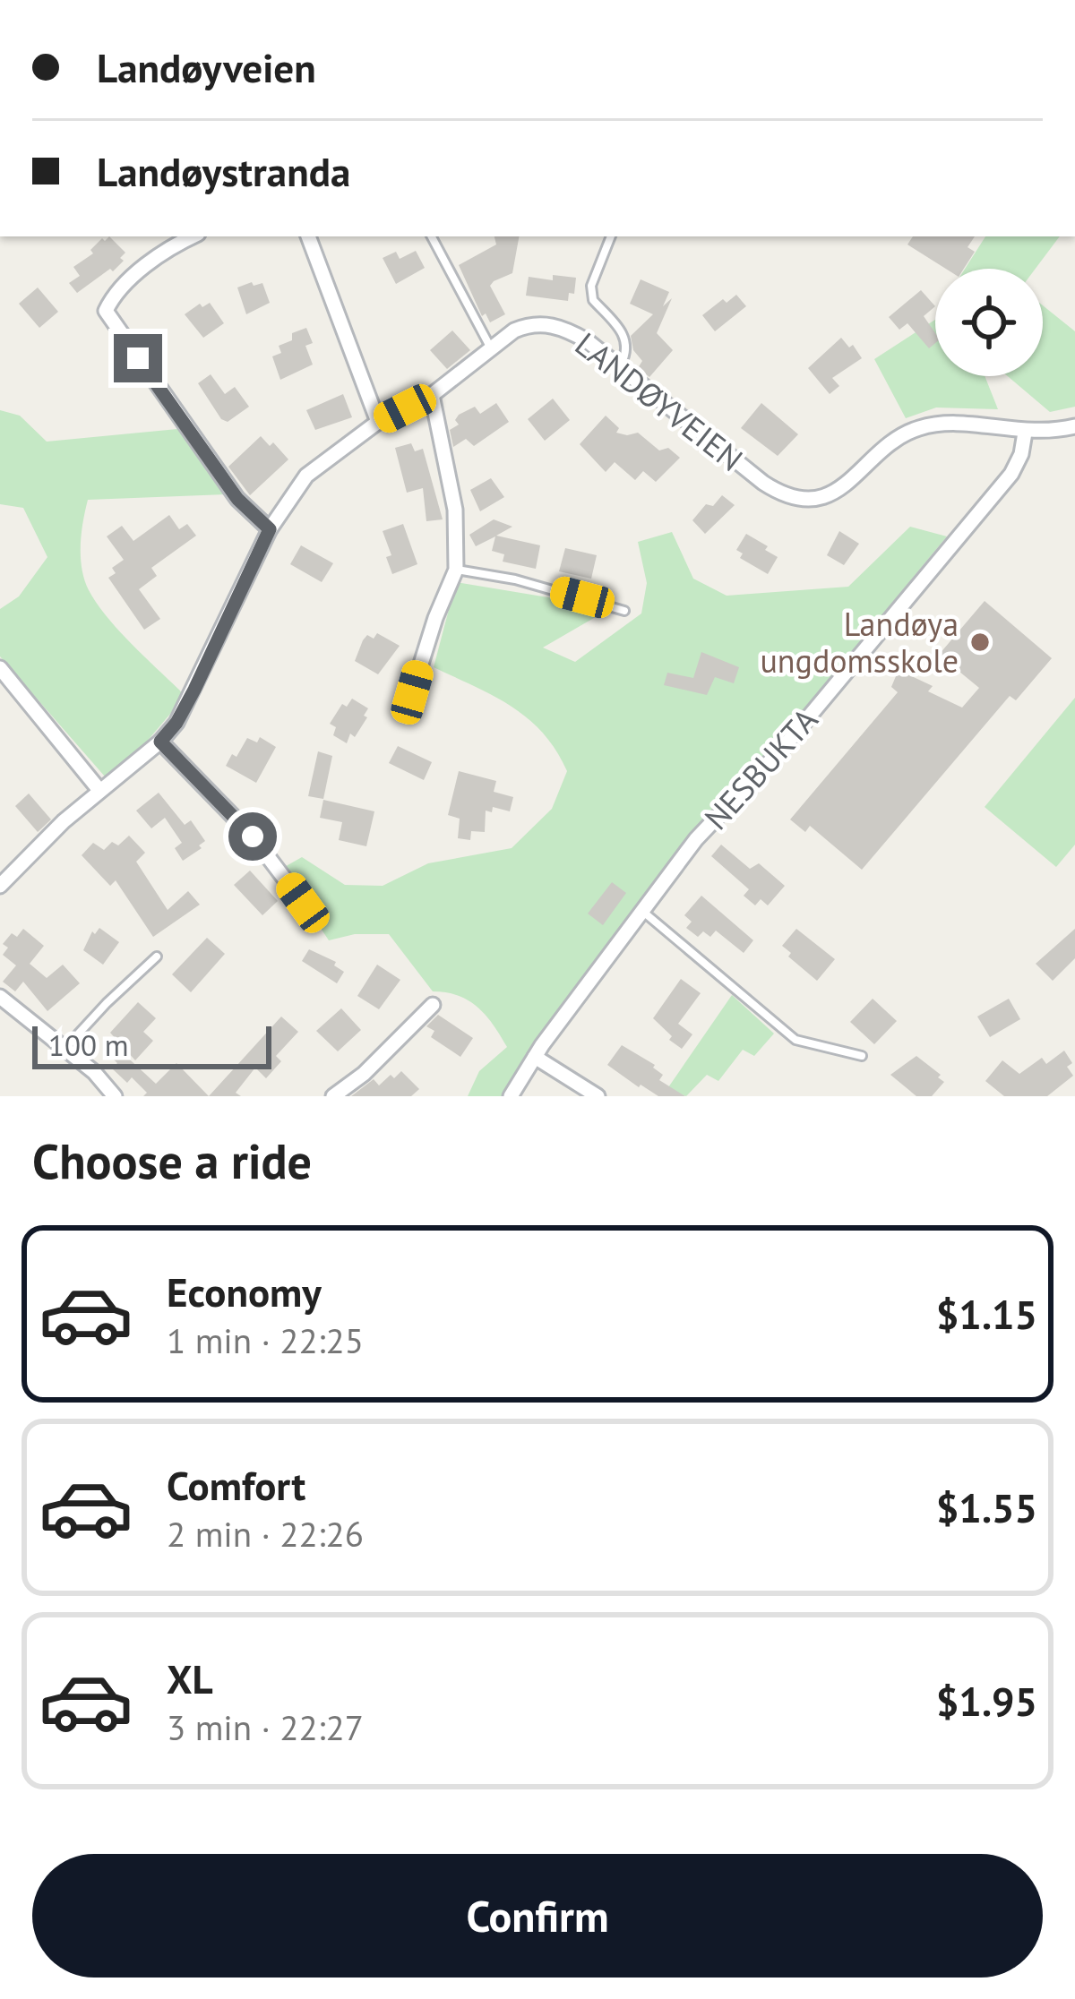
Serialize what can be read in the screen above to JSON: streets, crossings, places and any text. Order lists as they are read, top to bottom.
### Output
{
  "streets": {
    "street": ["LANDØYVEIEN", "NESBUKTA"]
  },
  "crossings": [
    ["LANDØYVEIEN", "NESBUKTA"]
  ],
  "places": ["Landøya ungdomsskole"],
  "scale_bar": "100 m",
  "page": {
    "banner": ["Landøyveien", "Landøystranda"],
    "scale": "100 m",
    "heading": "Choose a ride",
    "list": [
      {
        "name": "Economy",
        "note": "1 min · 22:25",
        "value": "$1.15"
      },
      {
        "name": "Comfort",
        "note": "2 min · 22:26",
        "value": "$1.55"
      },
      {
        "name": "XL",
        "note": "3 min · 22:27",
        "value": "$1.95"
      }
    ],
    "buttons": "Confirm"
  }
}
